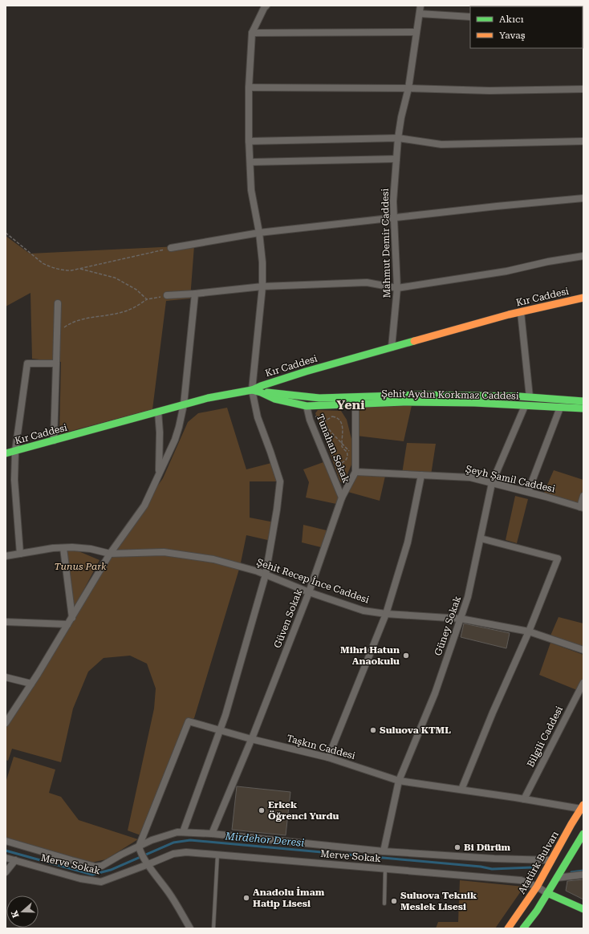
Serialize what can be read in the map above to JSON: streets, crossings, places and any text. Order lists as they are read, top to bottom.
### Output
{
  "streets": {
    "main road": ["Kır Caddesi", "Şehit Aydın Korkmaz Caddesi", "Atatürk Bulvarı"],
    "street": [
      "Mahmut Demir Caddesi",
      "Tunahan Sokak",
      "Şeyh Şamil Caddesi",
      "Şehit Recep İnce Caddesi",
      "Güven Sokak",
      "Güney Sokak",
      "Bilgili Caddesi",
      "Taşkın Caddesi",
      "Merve Sokak"
    ]
  },
  "crossings": [
    ["Mahmut Demir Caddesi", "Kır Caddesi"],
    ["Kır Caddesi", "Şehit Aydın Korkmaz Caddesi"],
    ["Şehit Aydın Korkmaz Caddesi", "Tunahan Sokak"],
    ["Şehit Aydın Korkmaz Caddesi", "Güven Sokak"],
    ["Şehit Aydın Korkmaz Caddesi", "Güney Sokak"],
    ["Tunahan Sokak", "Güven Sokak"],
    ["Şeyh Şamil Caddesi", "Güven Sokak"],
    ["Şeyh Şamil Caddesi", "Güney Sokak"],
    ["Şehit Recep İnce Caddesi", "Güven Sokak"],
    ["Şehit Recep İnce Caddesi", "Güney Sokak"],
    ["Güven Sokak", "Taşkın Caddesi"],
    ["Güney Sokak", "Taşkın Caddesi"],
    ["Bilgili Caddesi", "Taşkın Caddesi"],
    ["Taşkın Caddesi", "Atatürk Bulvarı"],
    ["Merve Sokak", "Atatürk Bulvarı"]
  ],
  "districts": ["Yeni"],
  "water": ["Mirdehor Deresi"],
  "parks": ["Tunus Park"],
  "places": [
    "Mihri Hatun Anaokulu",
    "Suluova KTML",
    "Erkek Öğrenci Yurdu",
    "Bi Dürüm",
    "Anadolu İmam Hatip Lisesi",
    "Suluova Teknik Meslek Lisesi"
  ],
  "legend": ["Akıcı", "Yavaş"],
  "north": "left"
}
